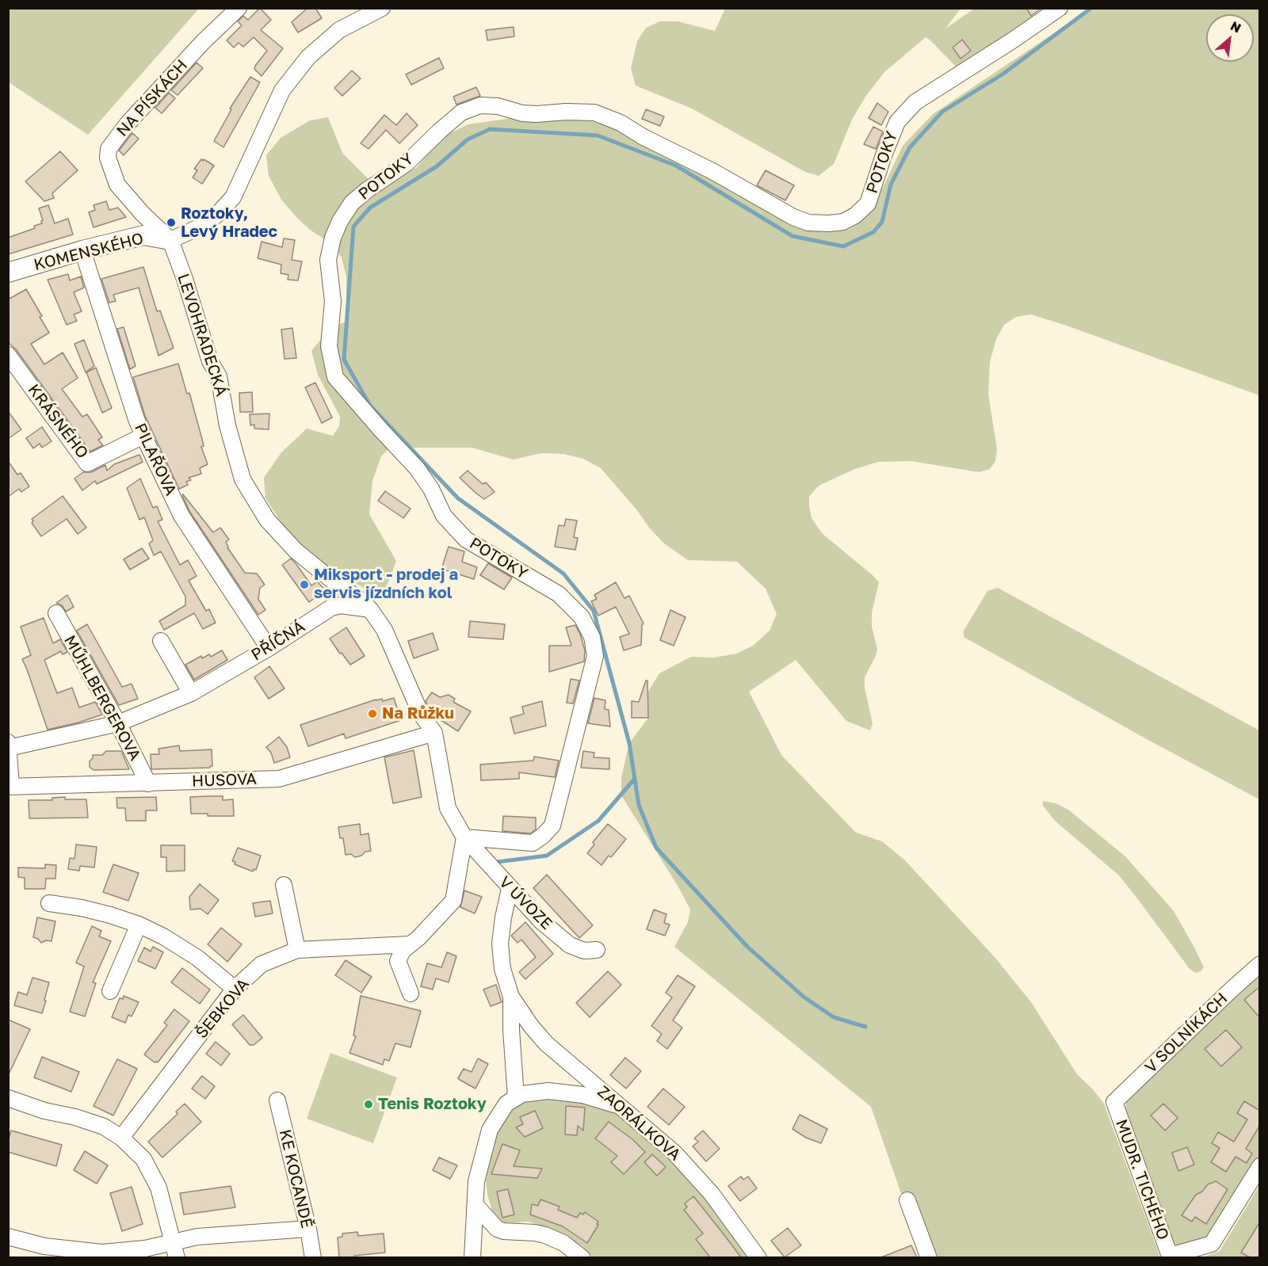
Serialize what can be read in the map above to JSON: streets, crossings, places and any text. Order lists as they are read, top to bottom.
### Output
{
  "streets": {
    "street": [
      "NA PÍSKÁCH",
      "POTOKY",
      "KOMENSKÉHO",
      "LEVOHRADECKÁ",
      "KRÁSNÉHO",
      "PILAŘOVA",
      "PŘÍČNÁ",
      "MŰHLBERGEROVA",
      "HUSOVA",
      "V ÚVOZE",
      "ŠEBKOVA",
      "V SOLNÍKÁCH",
      "ZAORÁLKOVA",
      "KE KOCANDĚ",
      "MUDR. TICHÉHO"
    ]
  },
  "crossings": [
    ["NA PÍSKÁCH", "KOMENSKÉHO"],
    ["NA PÍSKÁCH", "LEVOHRADECKÁ"],
    ["POTOKY", "LEVOHRADECKÁ"],
    ["POTOKY", "V ÚVOZE"],
    ["KOMENSKÉHO", "LEVOHRADECKÁ"],
    ["KOMENSKÉHO", "PILAŘOVA"],
    ["LEVOHRADECKÁ", "PŘÍČNÁ"],
    ["LEVOHRADECKÁ", "HUSOVA"],
    ["LEVOHRADECKÁ", "V ÚVOZE"],
    ["KRÁSNÉHO", "PILAŘOVA"],
    ["PILAŘOVA", "PŘÍČNÁ"],
    ["PŘÍČNÁ", "MŰHLBERGEROVA"],
    ["MŰHLBERGEROVA", "HUSOVA"],
    ["V SOLNÍKÁCH", "MUDR. TICHÉHO"]
  ],
  "places": [
    "Roztoky, Levý Hradec",
    "Miksport - prodej a servis jízdních kol",
    "Na Růžku",
    "Tenis Roztoky"
  ],
  "north": "top right"
}
